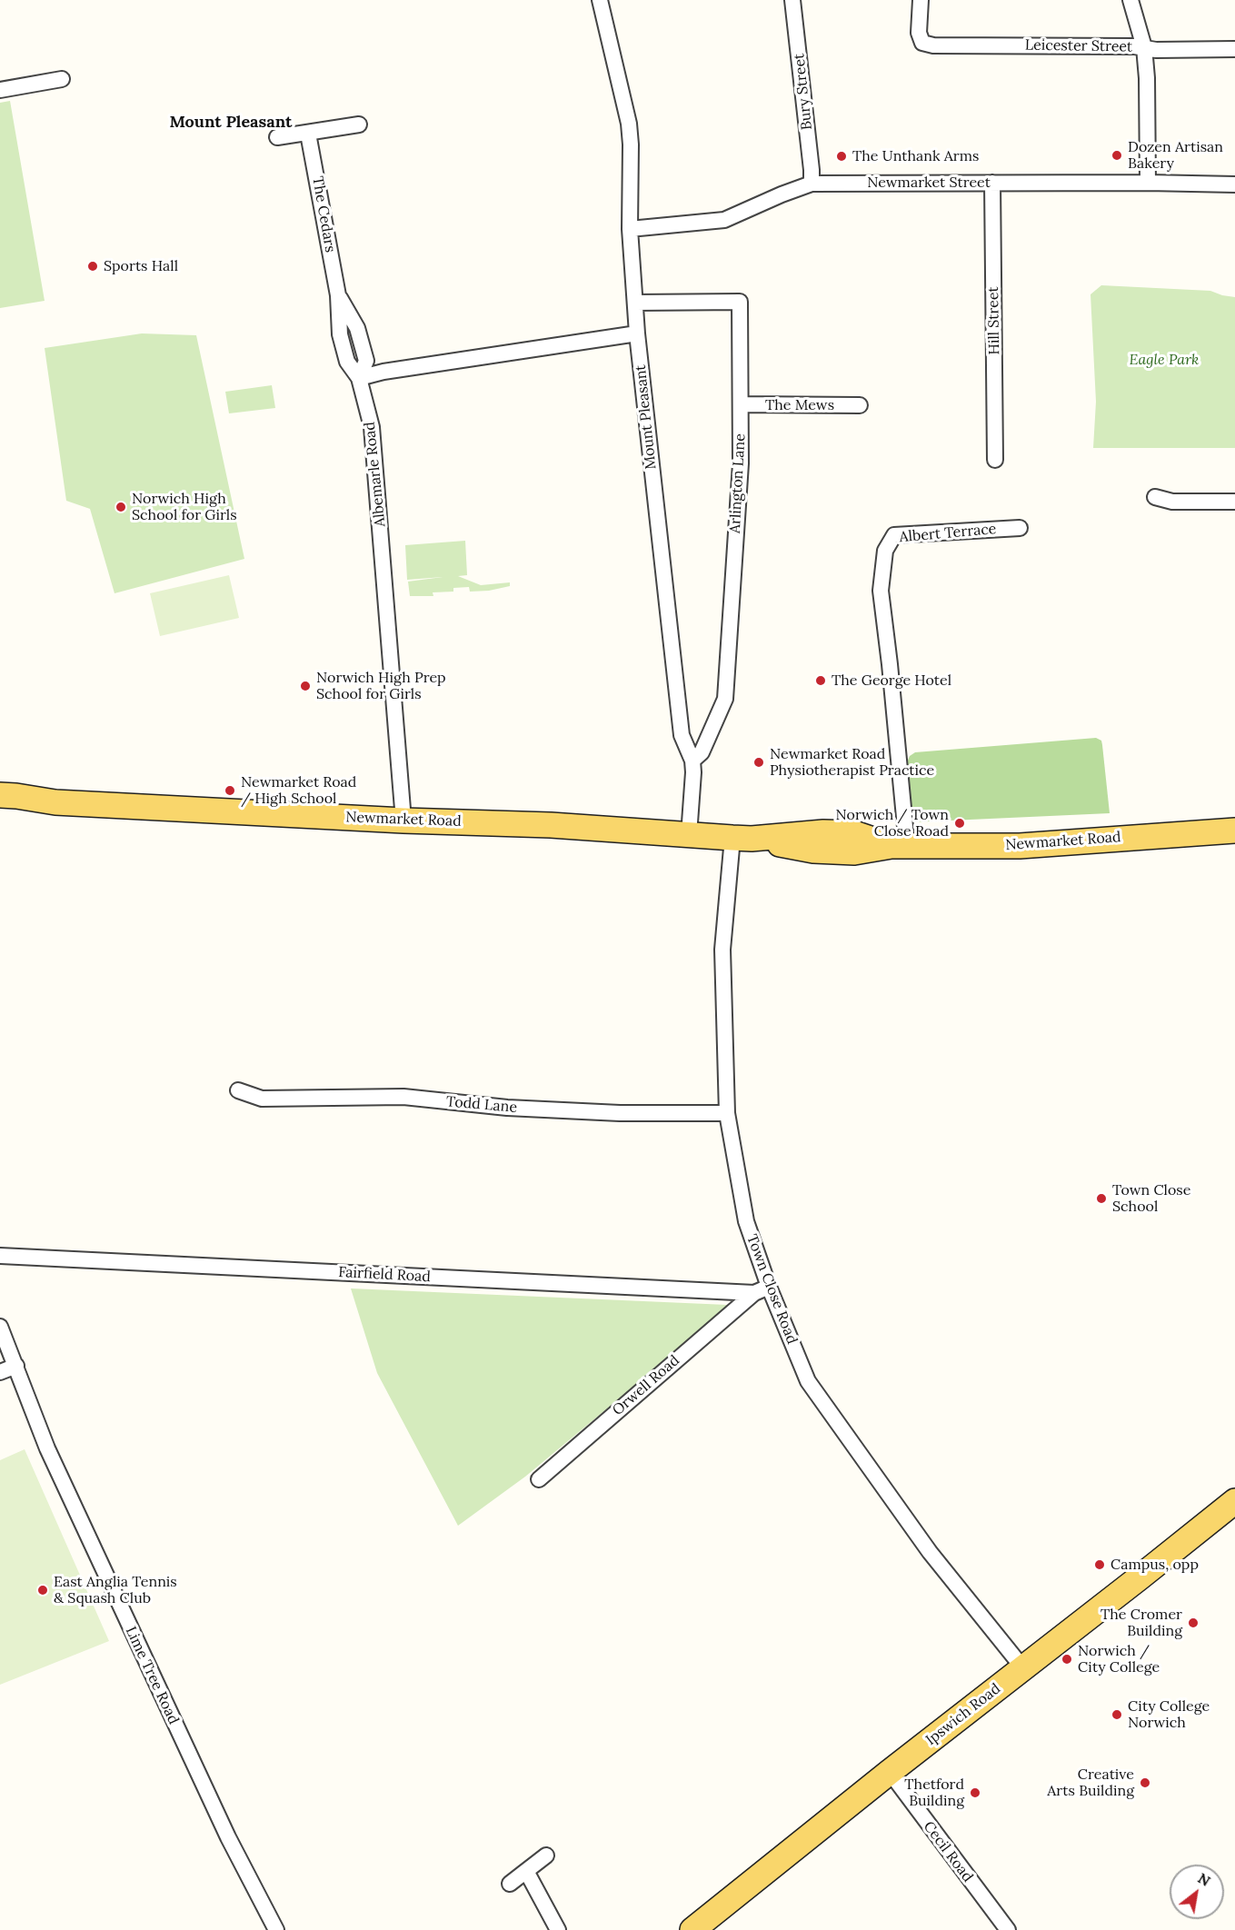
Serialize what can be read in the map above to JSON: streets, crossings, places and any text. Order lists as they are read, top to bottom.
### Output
{
  "streets": {
    "main road": ["Newmarket Road", "Ipswich Road"],
    "street": [
      "Leicester Street",
      "Bury Street",
      "Newmarket Street",
      "The Cedars",
      "Hill Street",
      "The Mews",
      "Mount Pleasant",
      "Albemarle Road",
      "Arlington Lane",
      "Albert Terrace",
      "Todd Lane",
      "Fairfield Road",
      "Town Close Road",
      "Orwell Road",
      "Lime Tree Road",
      "Cecil Road"
    ]
  },
  "crossings": [
    ["Bury Street", "Newmarket Street"],
    ["Newmarket Street", "Hill Street"],
    ["Newmarket Street", "Mount Pleasant"],
    ["The Cedars", "Albemarle Road"],
    ["The Mews", "Arlington Lane"],
    ["Mount Pleasant", "Arlington Lane"],
    ["Mount Pleasant", "Newmarket Road"],
    ["Albemarle Road", "Newmarket Road"],
    ["Albert Terrace", "Newmarket Road"],
    ["Newmarket Road", "Town Close Road"],
    ["Todd Lane", "Town Close Road"],
    ["Fairfield Road", "Town Close Road"],
    ["Fairfield Road", "Orwell Road"],
    ["Town Close Road", "Orwell Road"],
    ["Town Close Road", "Ipswich Road"],
    ["Ipswich Road", "Cecil Road"]
  ],
  "districts": ["Mount Pleasant"],
  "parks": ["Eagle Park"],
  "places": [
    "Dozen Artisan Bakery",
    "The Unthank Arms",
    "Sports Hall",
    "Norwich High School for Girls",
    "The George Hotel",
    "Norwich High Prep School for Girls",
    "Newmarket Road Physiotherapist Practice",
    "Newmarket Road / High School",
    "Norwich / Town Close Road",
    "Town Close School",
    "Campus, opp",
    "East Anglia Tennis & Squash Club",
    "The Cromer Building",
    "Norwich / City College",
    "City College Norwich",
    "Creative Arts Building",
    "Thetford Building"
  ],
  "north": "top right"
}
